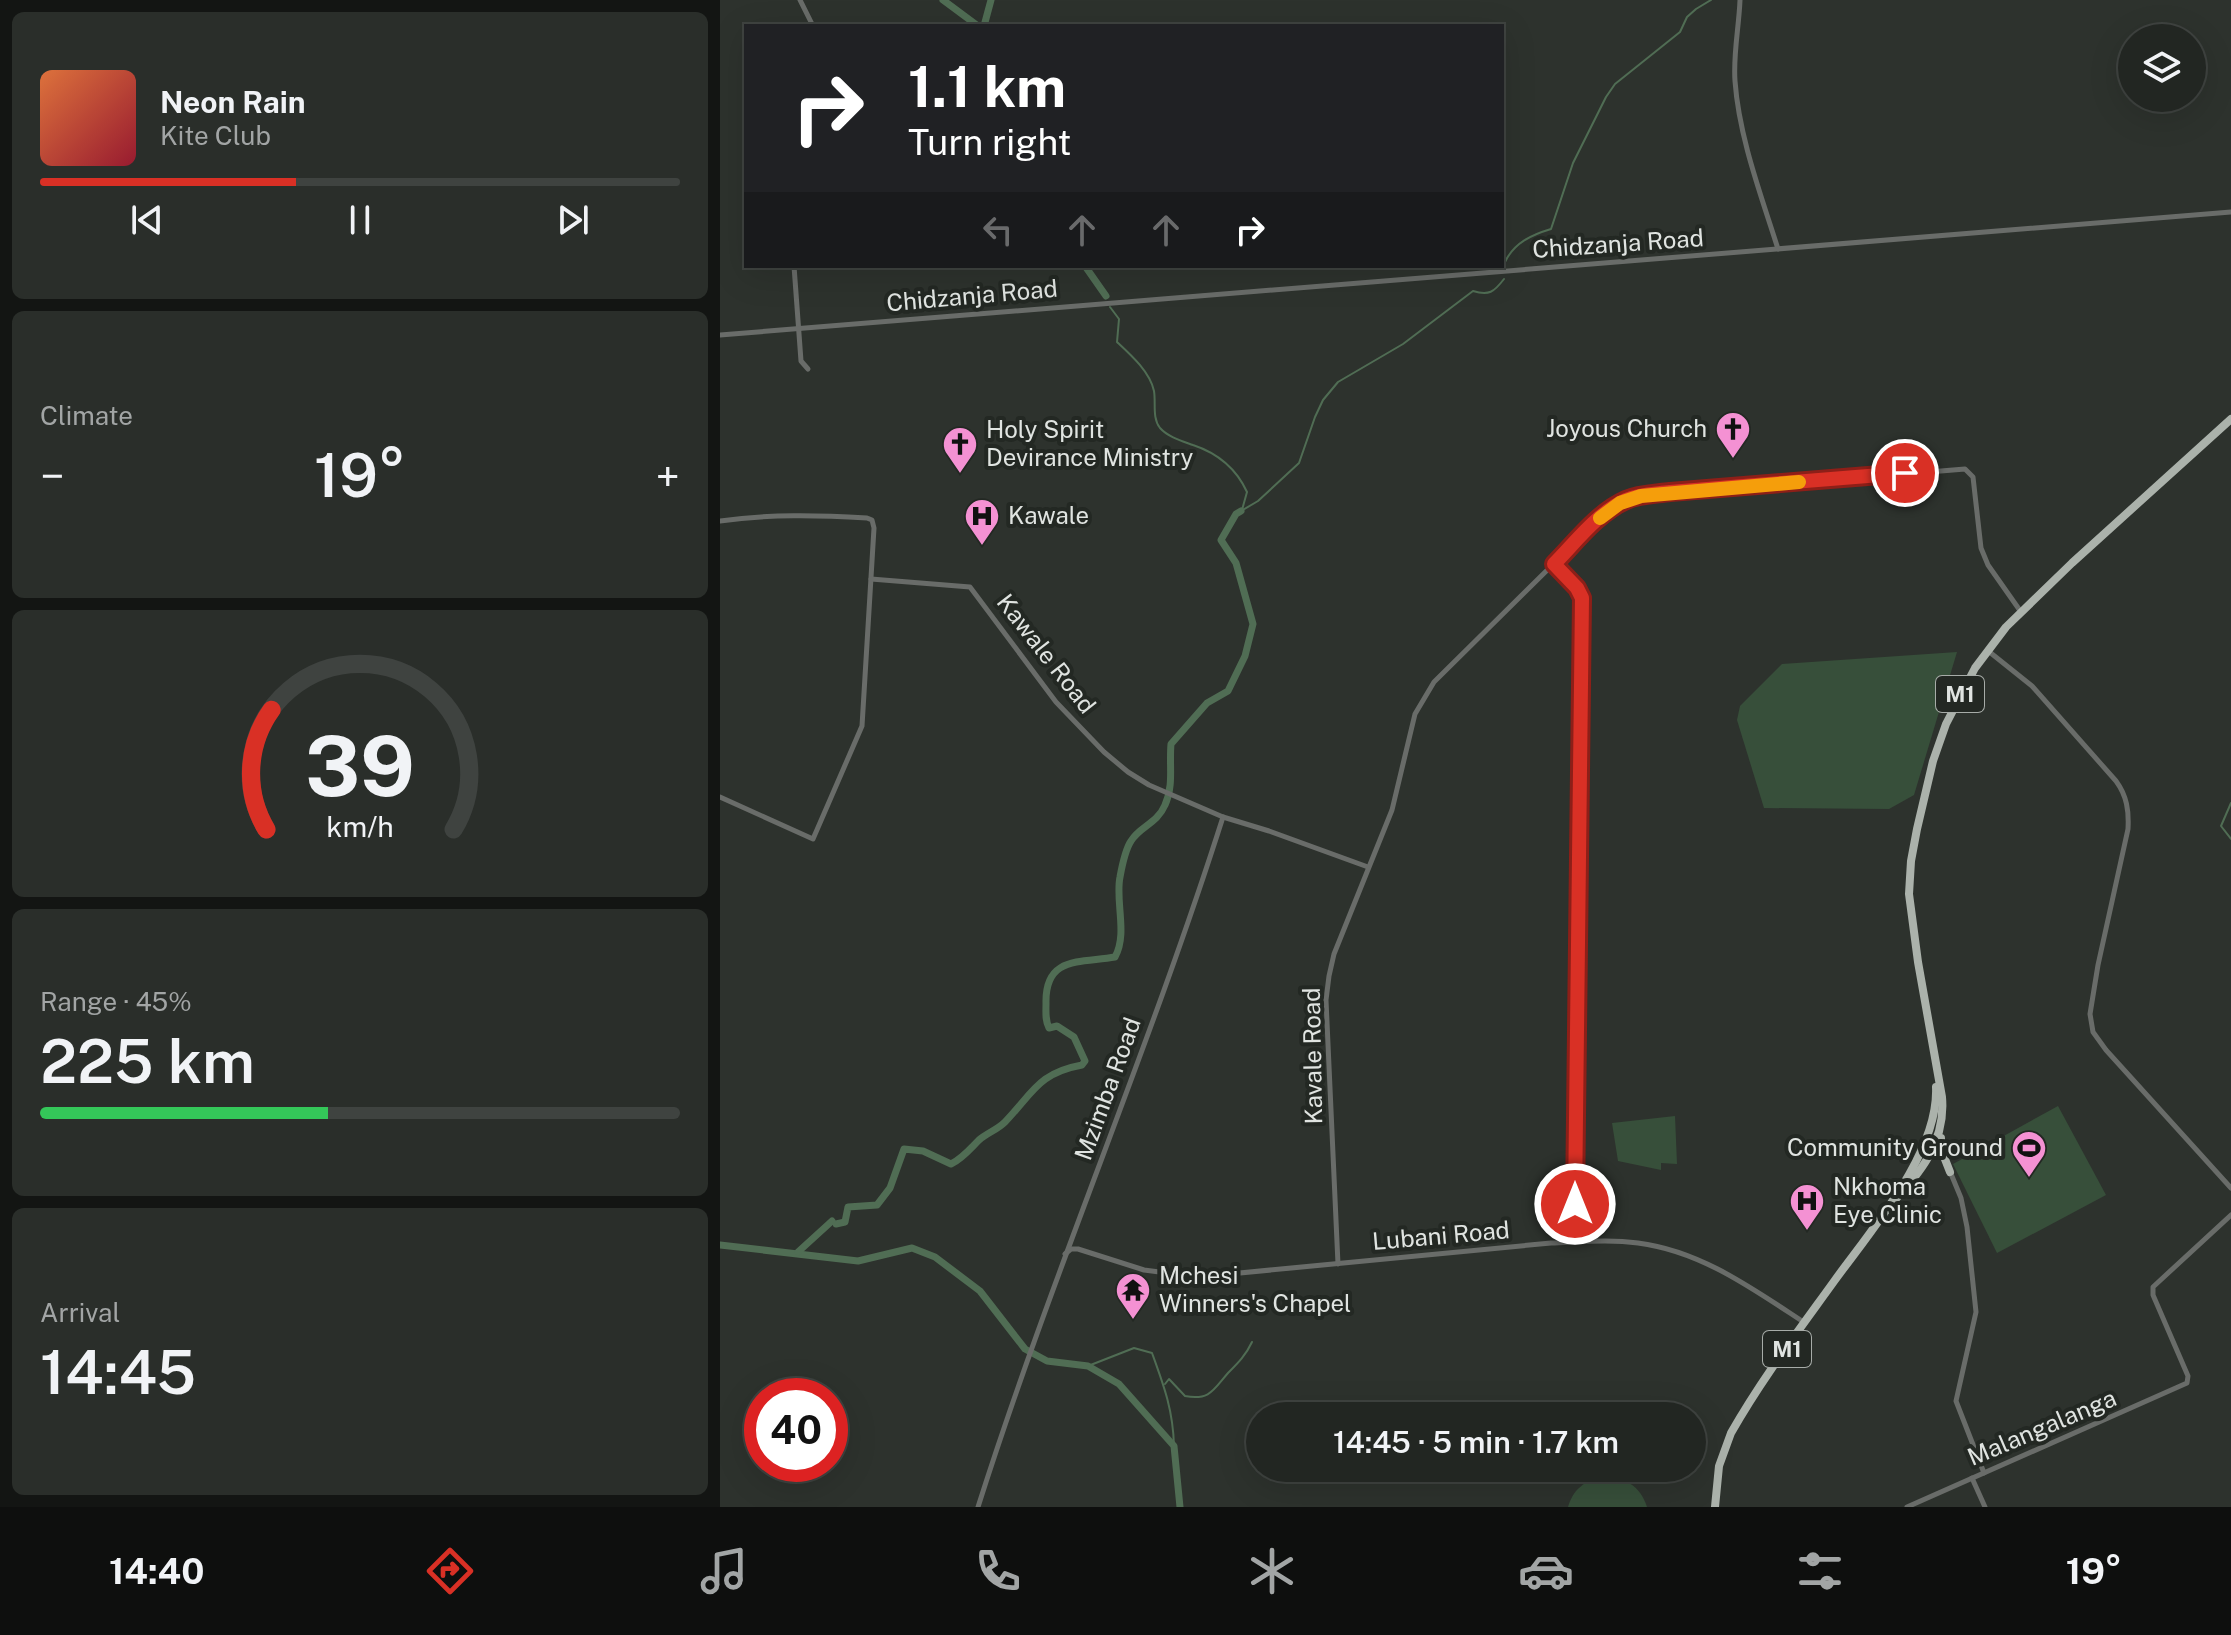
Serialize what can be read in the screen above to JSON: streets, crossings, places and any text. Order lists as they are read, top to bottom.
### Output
{
  "streets": {
    "highway": ["M1"],
    "street": [
      "Chidzanja Road",
      "Kawale Road",
      "Kavale Road",
      "Mzimba Road",
      "Lubani Road",
      "Malangalanga"
    ]
  },
  "crossings": [
    ["Kawale Road", "Mzimba Road"],
    ["M1", "Kavale Road"],
    ["M1", "Lubani Road"],
    ["Kavale Road", "Lubani Road"],
    ["Mzimba Road", "Lubani Road"]
  ],
  "places": {
    "church": ["Joyous Church", "Holy Spirit Devirance Ministry"],
    "hospital": ["Kawale", "Nkhoma Eye Clinic"],
    "sports": ["Community Ground"],
    "temple": ["Mchesi Winners's Chapel"]
  },
  "page": {
    "turn": ["1.1 km", "Turn right"],
    "song": ["Neon Rain", "Kite Club"],
    "tile": [
      "Climate",
      ["Range · 45%", "225 km"],
      ["Arrival", "14:45"]
    ],
    "heat": ["−", "19°", "+"],
    "limit": "40",
    "trip": "14:45 · 5 min · 1.7 km",
    "tabs": ["14:40", "19°"],
    "gauge": ["39", "km/h"]
  }
}
